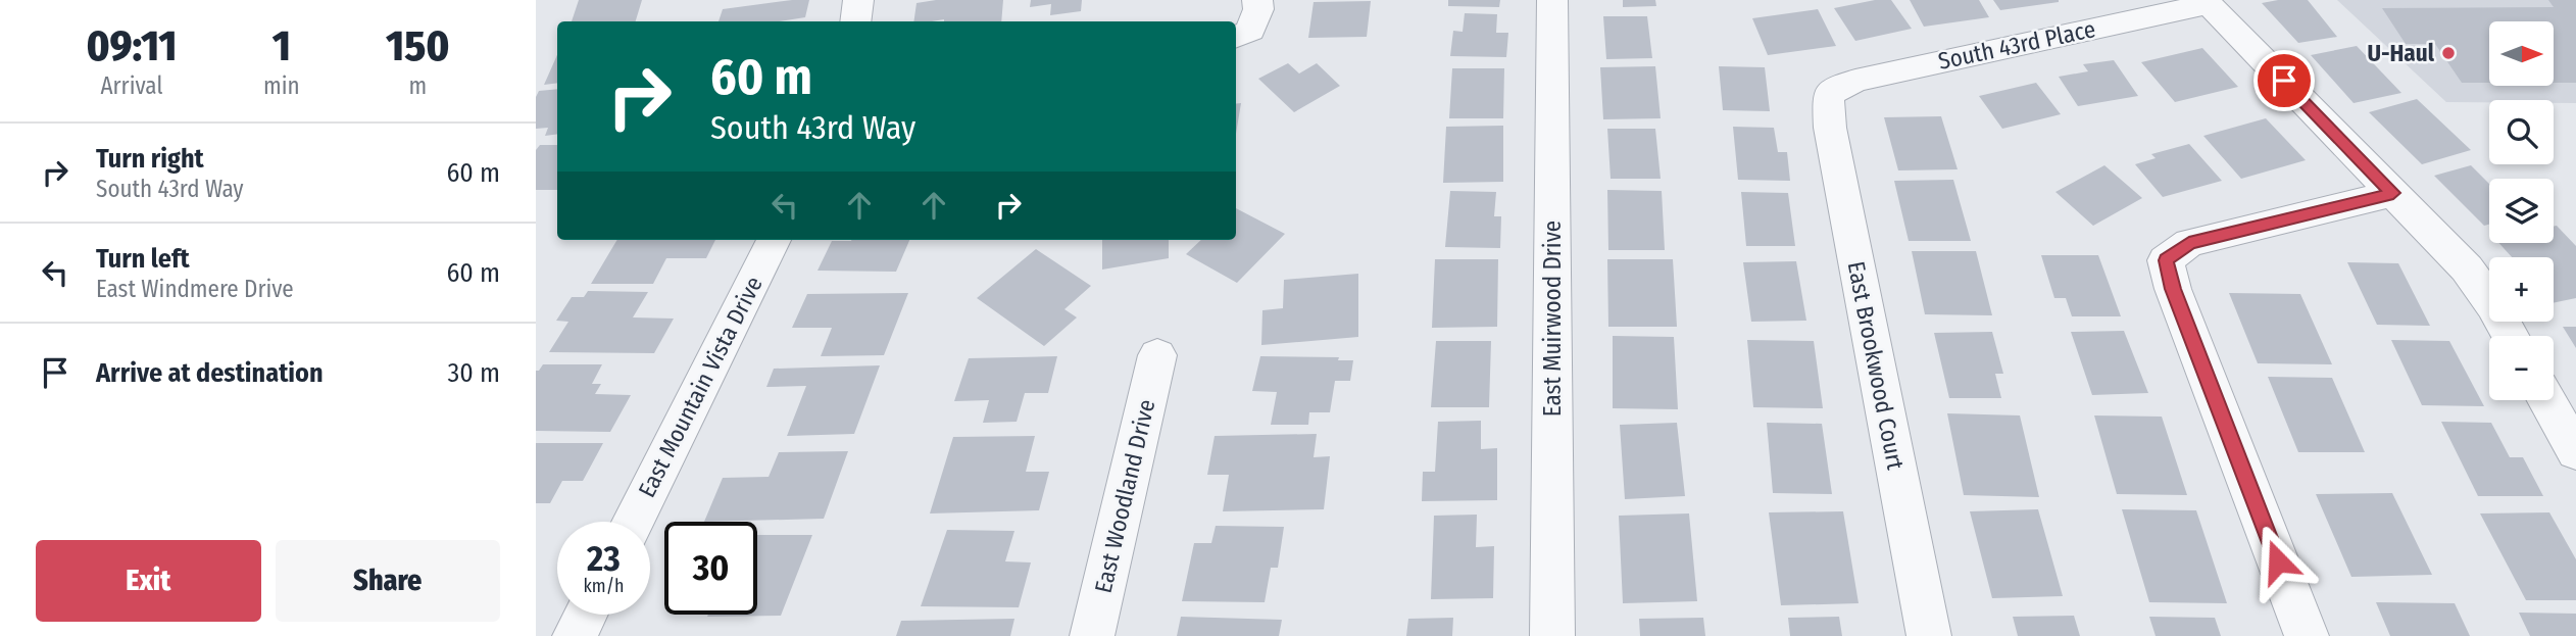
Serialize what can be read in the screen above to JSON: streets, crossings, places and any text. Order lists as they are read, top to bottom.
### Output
{
  "streets": {
    "street": [
      "South 43rd Place",
      "East Muirwood Drive",
      "East Brookwood Court",
      "East Mountain Vista Drive",
      "East Woodland Drive"
    ]
  },
  "crossings": [
    ["South 43rd Place", "East Brookwood Court"]
  ],
  "places": ["U-Haul"],
  "north": "right",
  "page": {
    "eta": [
      "09:11",
      "Arrival",
      "1",
      "min",
      "150",
      "m"
    ],
    "map_buttons": ["+", "−"],
    "turn": ["60 m", "South 43rd Way"],
    "list": [
      {
        "name": "Turn right",
        "note": "South 43rd Way",
        "value": "60 m"
      },
      {
        "name": "Turn left",
        "note": "East Windmere Drive",
        "value": "60 m"
      },
      {
        "name": "Arrive at destination",
        "value": "30 m"
      }
    ],
    "speed": "23 km/h",
    "limit": "30",
    "buttons": ["Exit", "Share"]
  }
}
